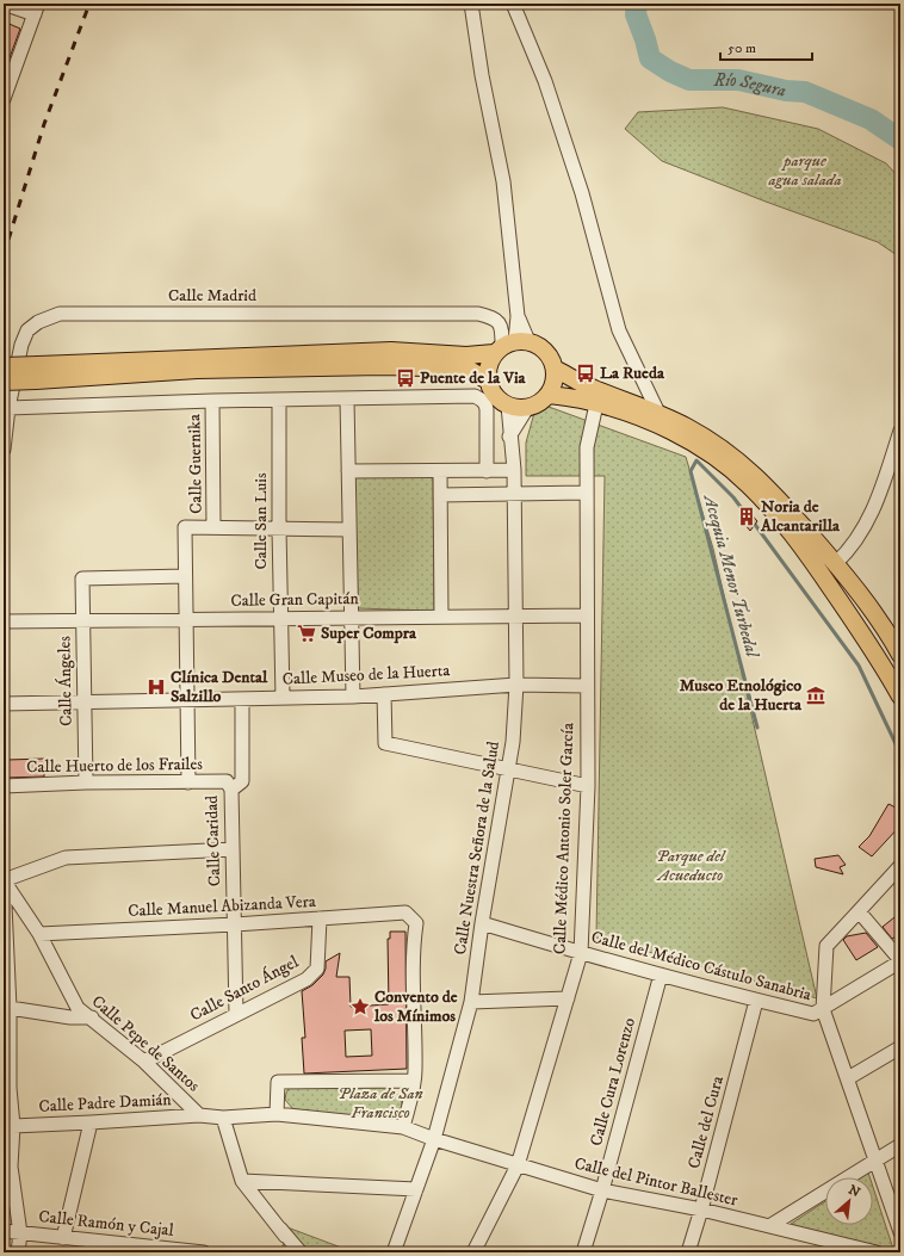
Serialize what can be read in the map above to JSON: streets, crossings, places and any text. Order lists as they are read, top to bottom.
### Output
{
  "streets": {
    "street": [
      "Calle Madrid",
      "Calle Guernika",
      "Calle San Luis",
      "Calle Gran Capitán",
      "Calle Museo de la Huerta",
      "Calle Ángeles",
      "Calle Huerto de los Frailes",
      "Calle Médico Antonio Soler García",
      "Calle Caridad",
      "Calle Nuestra Señora de la Salud",
      "Calle Manuel Abizanda Vera",
      "Calle del Médico Cástulo Sanabria",
      "Calle Santo Ángel",
      "Calle Pepe de Santos",
      "Calle Cura Lorenzo",
      "Calle Padre Damián",
      "Calle del Cura",
      "Calle del Pintor Ballester",
      "Calle Ramón y Cajal"
    ]
  },
  "crossings": [
    ["Calle Madrid", "Calle Nuestra Señora de la Salud"],
    ["Calle San Luis", "Calle Gran Capitán"],
    ["Calle San Luis", "Calle Museo de la Huerta"],
    ["Calle Gran Capitán", "Calle Ángeles"],
    ["Calle Gran Capitán", "Calle Médico Antonio Soler García"],
    ["Calle Gran Capitán", "Calle Nuestra Señora de la Salud"],
    ["Calle Museo de la Huerta", "Calle Ángeles"],
    ["Calle Museo de la Huerta", "Calle Médico Antonio Soler García"],
    ["Calle Museo de la Huerta", "Calle Nuestra Señora de la Salud"],
    ["Calle Ángeles", "Calle Huerto de los Frailes"],
    ["Calle Huerto de los Frailes", "Calle Caridad"],
    ["Calle Médico Antonio Soler García", "Calle del Médico Cástulo Sanabria"],
    ["Calle Médico Antonio Soler García", "Calle del Pintor Ballester"],
    ["Calle Caridad", "Calle Manuel Abizanda Vera"],
    ["Calle Caridad", "Calle Santo Ángel"],
    ["Calle Nuestra Señora de la Salud", "Calle del Médico Cástulo Sanabria"],
    ["Calle Nuestra Señora de la Salud", "Calle del Pintor Ballester"],
    ["Calle Manuel Abizanda Vera", "Calle Santo Ángel"],
    ["Calle Manuel Abizanda Vera", "Calle Pepe de Santos"],
    ["Calle del Médico Cástulo Sanabria", "Calle Cura Lorenzo"],
    ["Calle del Médico Cástulo Sanabria", "Calle del Cura"],
    ["Calle Santo Ángel", "Calle Pepe de Santos"],
    ["Calle Pepe de Santos", "Calle Padre Damián"],
    ["Calle Pepe de Santos", "Calle del Pintor Ballester"],
    ["Calle Cura Lorenzo", "Calle del Pintor Ballester"],
    ["Calle del Cura", "Calle del Pintor Ballester"]
  ],
  "water": ["Río Segura", "Acequia Menor Turbedal"],
  "parks": ["parque agua salada", "Parque del Acueducto", "Plaza de San Francisco"],
  "places": {
    "bus stop": ["La Rueda", "Puente de la Via"],
    "building": ["Noria de Alcantarilla"],
    "supermarket": ["Super Compra"],
    "hospital": ["Clínica Dental Salzillo"],
    "museum": ["Museo Etnológico de la Huerta"],
    "place": ["Convento de los Mínimos"]
  },
  "scale_bar": "50 m",
  "north": "top right"
}
